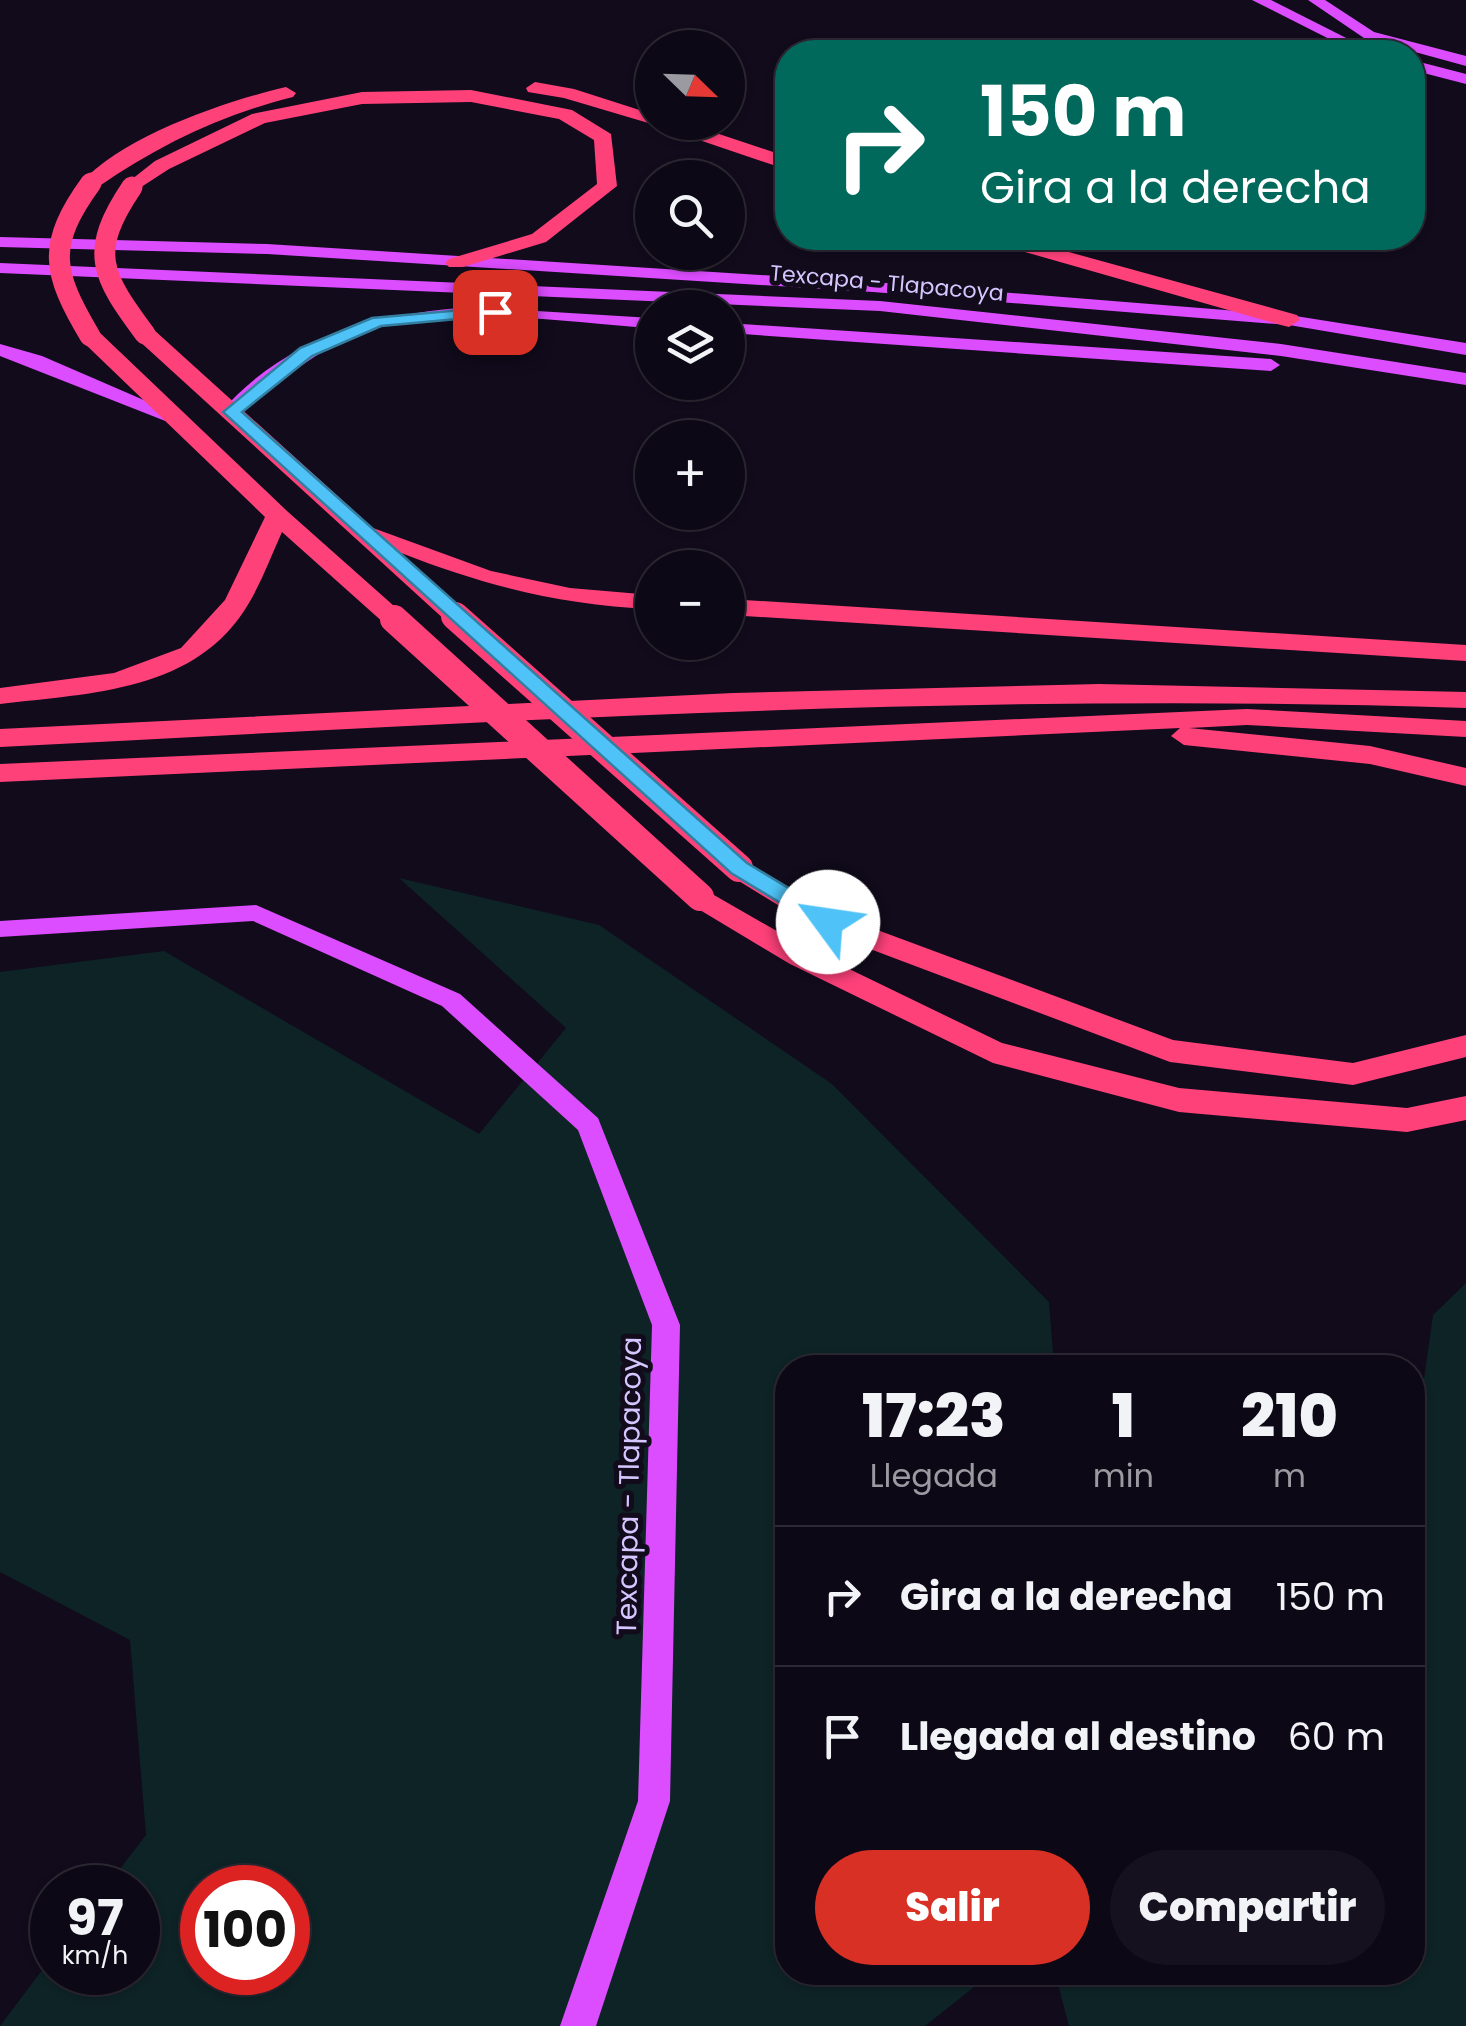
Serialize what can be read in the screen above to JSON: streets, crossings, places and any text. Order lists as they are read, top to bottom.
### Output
{
  "streets": {
    "main road": ["Texcapa - Tlapacoya"]
  },
  "north": "bottom right",
  "page": {
    "map_buttons": ["+", "−"],
    "turn": ["150 m", "Gira a la derecha"],
    "eta": [
      "17:23",
      "Llegada",
      "1",
      "min",
      "210",
      "m"
    ],
    "list": [
      {
        "name": "Gira a la derecha",
        "value": "150 m"
      },
      {
        "name": "Llegada al destino",
        "value": "60 m"
      }
    ],
    "buttons": ["Salir", "Compartir"],
    "speed": "97 km/h",
    "limit": "100"
  }
}
